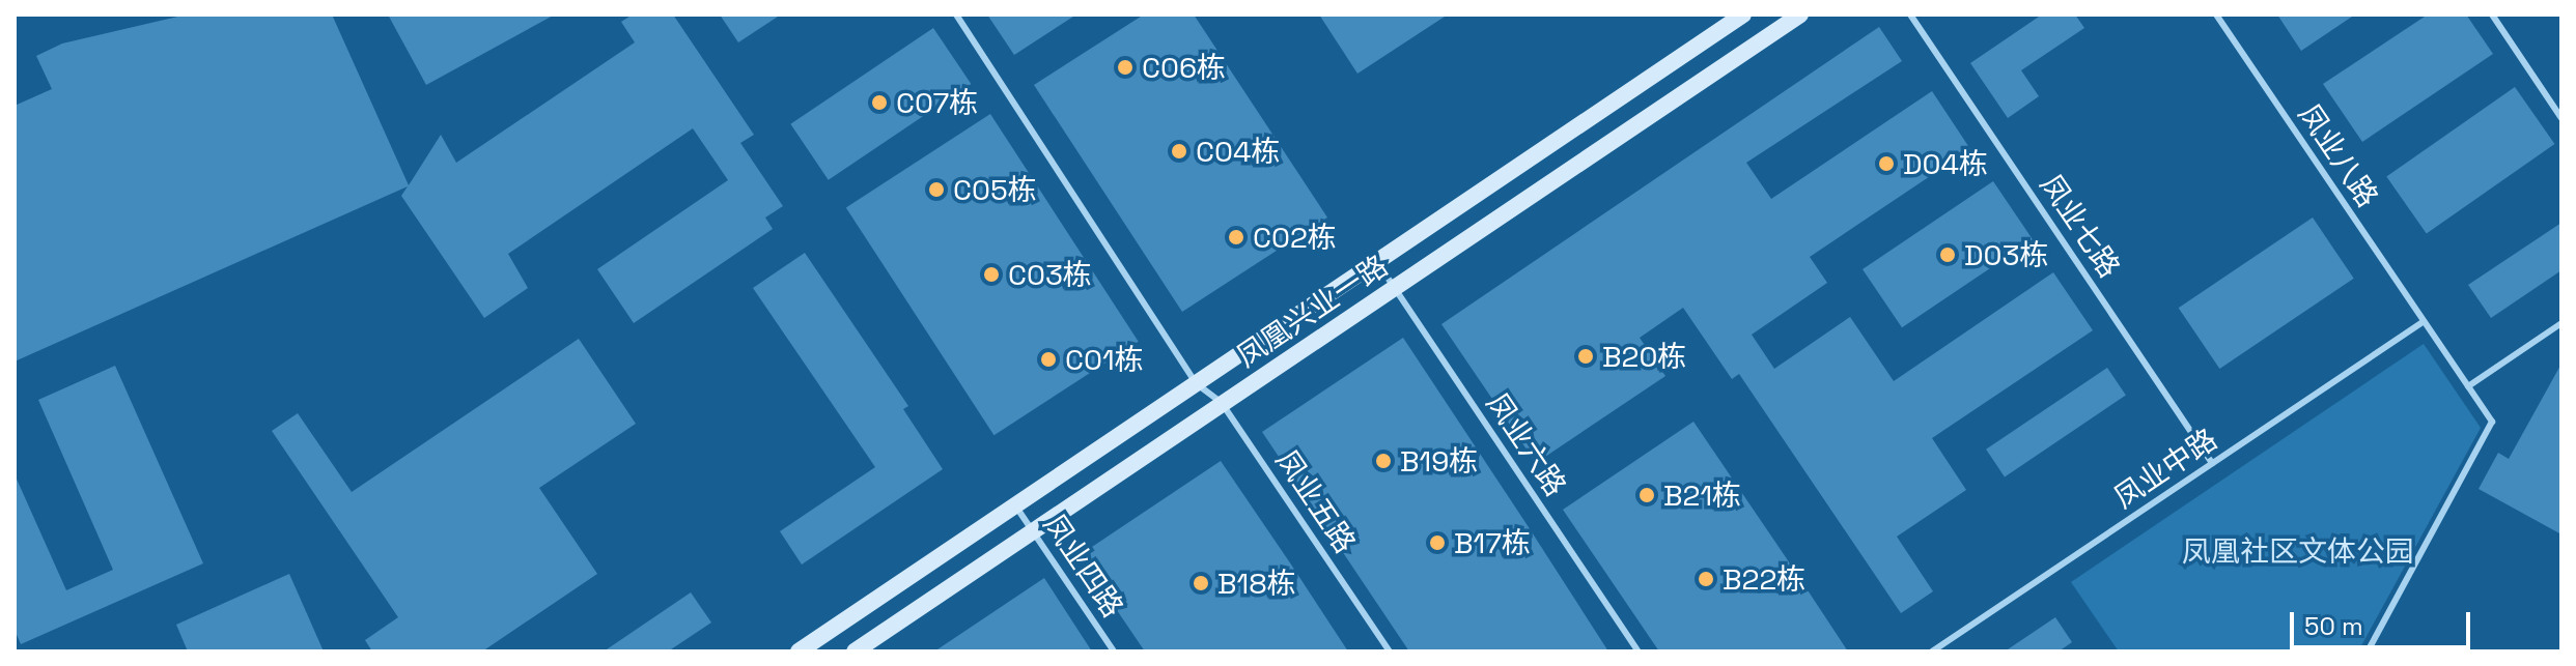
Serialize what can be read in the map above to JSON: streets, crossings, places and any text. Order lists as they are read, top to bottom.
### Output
{
  "streets": {
    "street": ["凤凰兴业一路"],
    "lane": [
      "凤业八路",
      "凤业七路",
      "凤业六路",
      "凤业中路",
      "凤业五路",
      "凤业四路"
    ]
  },
  "crossings": [
    ["凤业八路", "凤业中路"],
    ["凤业七路", "凤业中路"],
    ["凤凰兴业一路", "凤业六路"],
    ["凤凰兴业一路", "凤业五路"],
    ["凤凰兴业一路", "凤业四路"]
  ],
  "parks": ["凤凰社区文体公园"],
  "places": [
    "C06栋",
    "C07栋",
    "C04栋",
    "D04栋",
    "C05栋",
    "C02栋",
    "D03栋",
    "C03栋",
    "B20栋",
    "C01栋",
    "B19栋",
    "B21栋",
    "B17栋",
    "B22栋",
    "B18栋"
  ],
  "scale_bar": "50 m"
}
